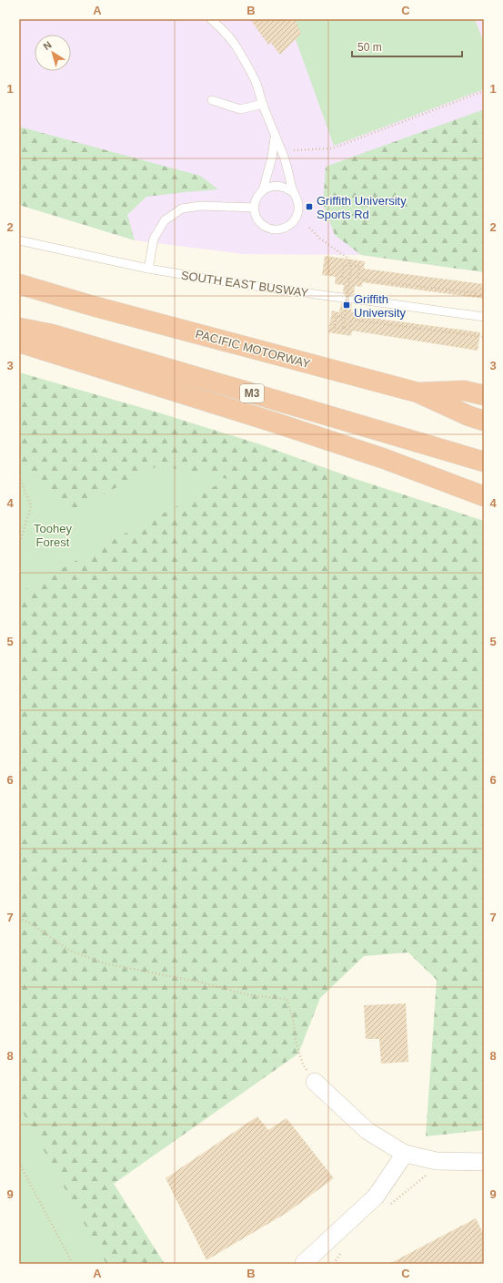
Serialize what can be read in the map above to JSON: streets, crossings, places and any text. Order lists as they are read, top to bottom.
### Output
{
  "streets": {
    "highway": ["PACIFIC MOTORWAY", "M3"],
    "lane": ["SOUTH EAST BUSWAY"]
  },
  "parks": ["Toohey Forest"],
  "places": {
    "transit": ["Griffith University Sports Rd", "Griffith University"]
  },
  "scale_bar": "50 m",
  "north": "top left",
  "grid": {
    "columns": ["A", "B", "C"],
    "rows": [
      "1",
      "2",
      "3",
      "4",
      "5",
      "6",
      "7",
      "8",
      "9"
    ]
  }
}
